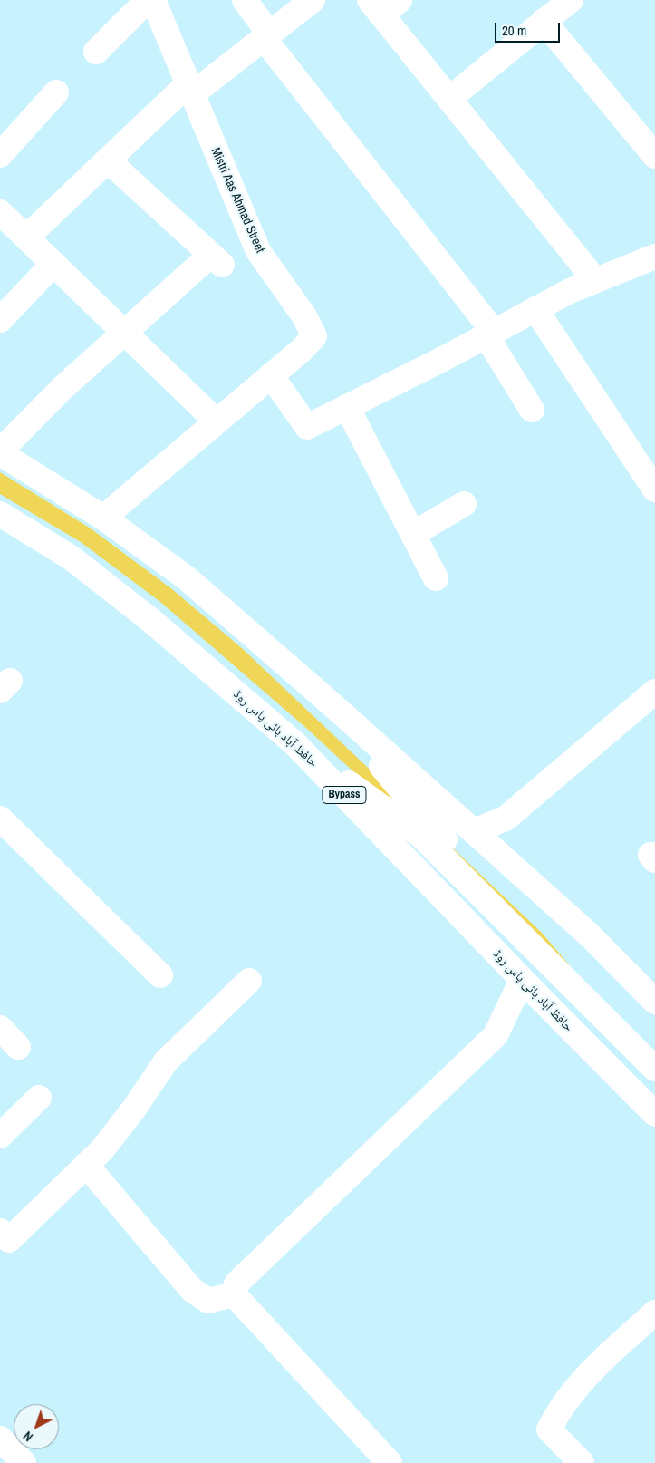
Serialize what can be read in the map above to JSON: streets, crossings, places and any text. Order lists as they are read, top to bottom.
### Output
{
  "streets": {
    "main road": ["Mistri Aas Ahmad Street", "حافظ آباد بائی پاس روڈ", "Bypass"]
  },
  "crossings": [
    ["حافظ آباد بائی پاس روڈ", "Bypass"]
  ],
  "scale_bar": "20 m",
  "north": "bottom left"
}
